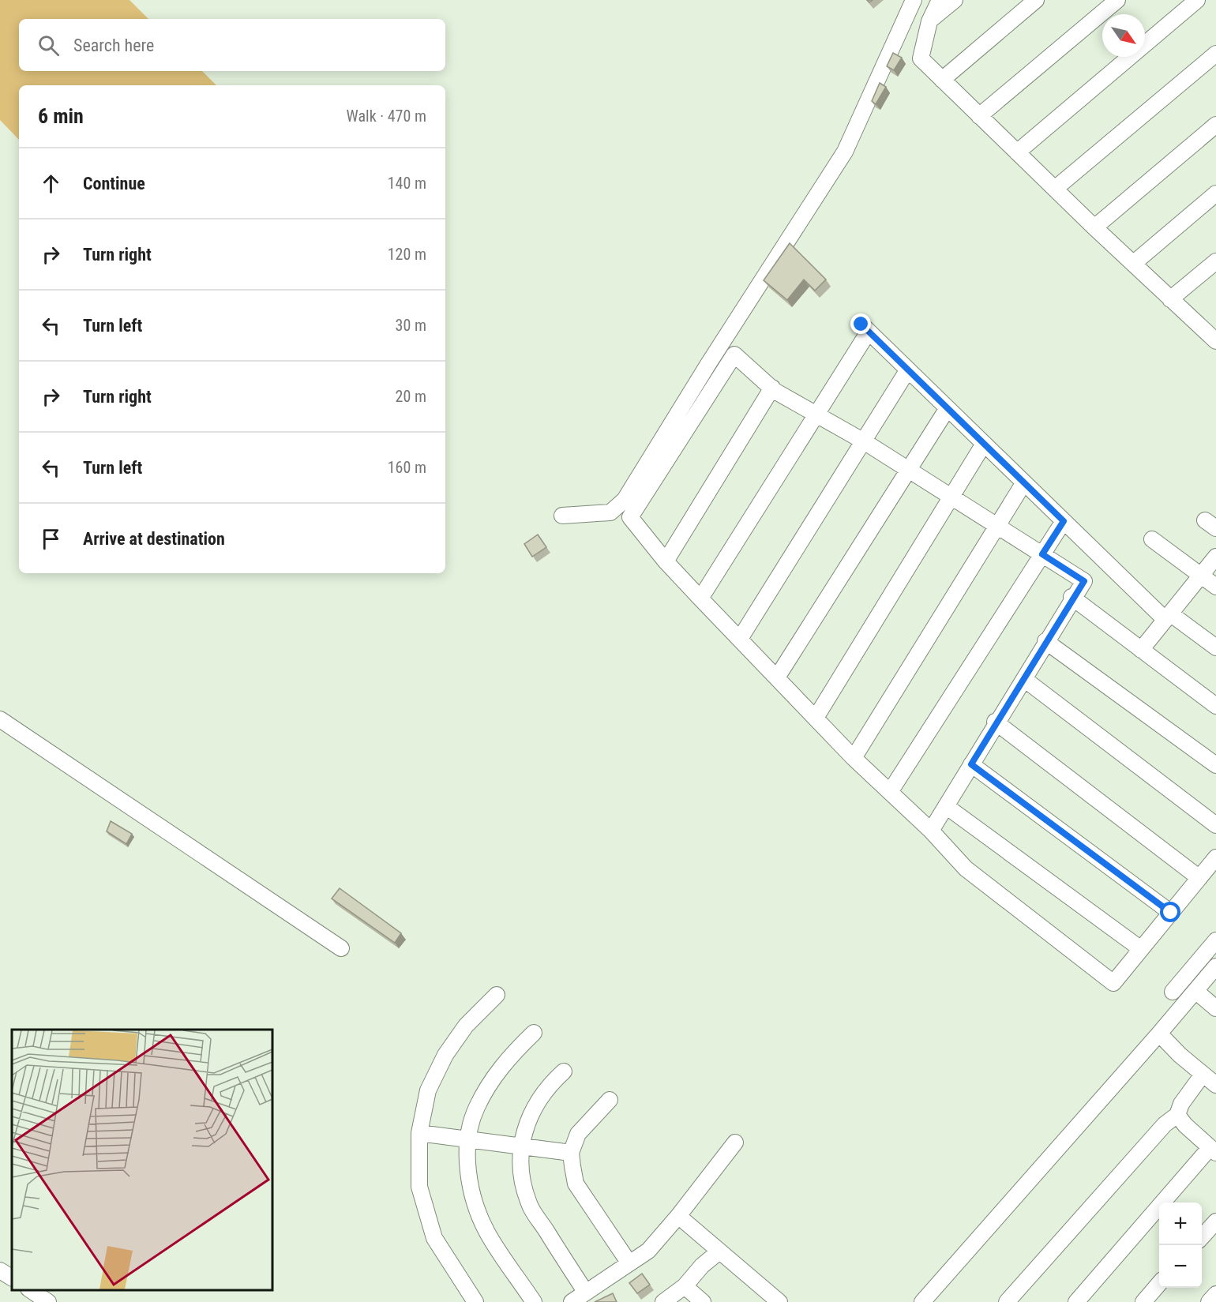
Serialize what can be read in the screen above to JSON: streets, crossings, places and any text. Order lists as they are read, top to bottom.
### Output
{
  "north": "bottom right",
  "page": {
    "search": "Search here",
    "heading": ["6 min", "Walk · 470 m"],
    "list": [
      ["Continue", "140 m"],
      ["Turn right", "120 m"],
      ["Turn left", "30 m"],
      ["Turn right", "20 m"],
      ["Turn left", "160 m"],
      "Arrive at destination"
    ],
    "map_buttons": ["+", "−"]
  }
}
